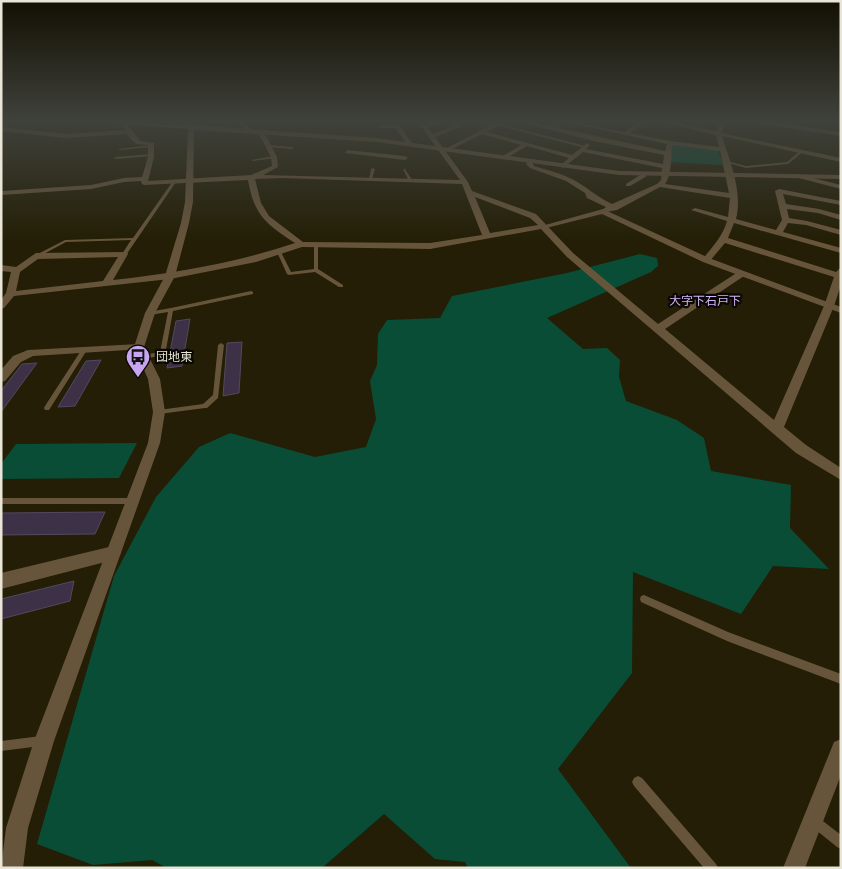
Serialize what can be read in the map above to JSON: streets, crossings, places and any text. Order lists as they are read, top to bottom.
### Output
{
  "districts": ["大字下石戸下"],
  "places": {
    "bus stop": ["団地東"]
  }
}
